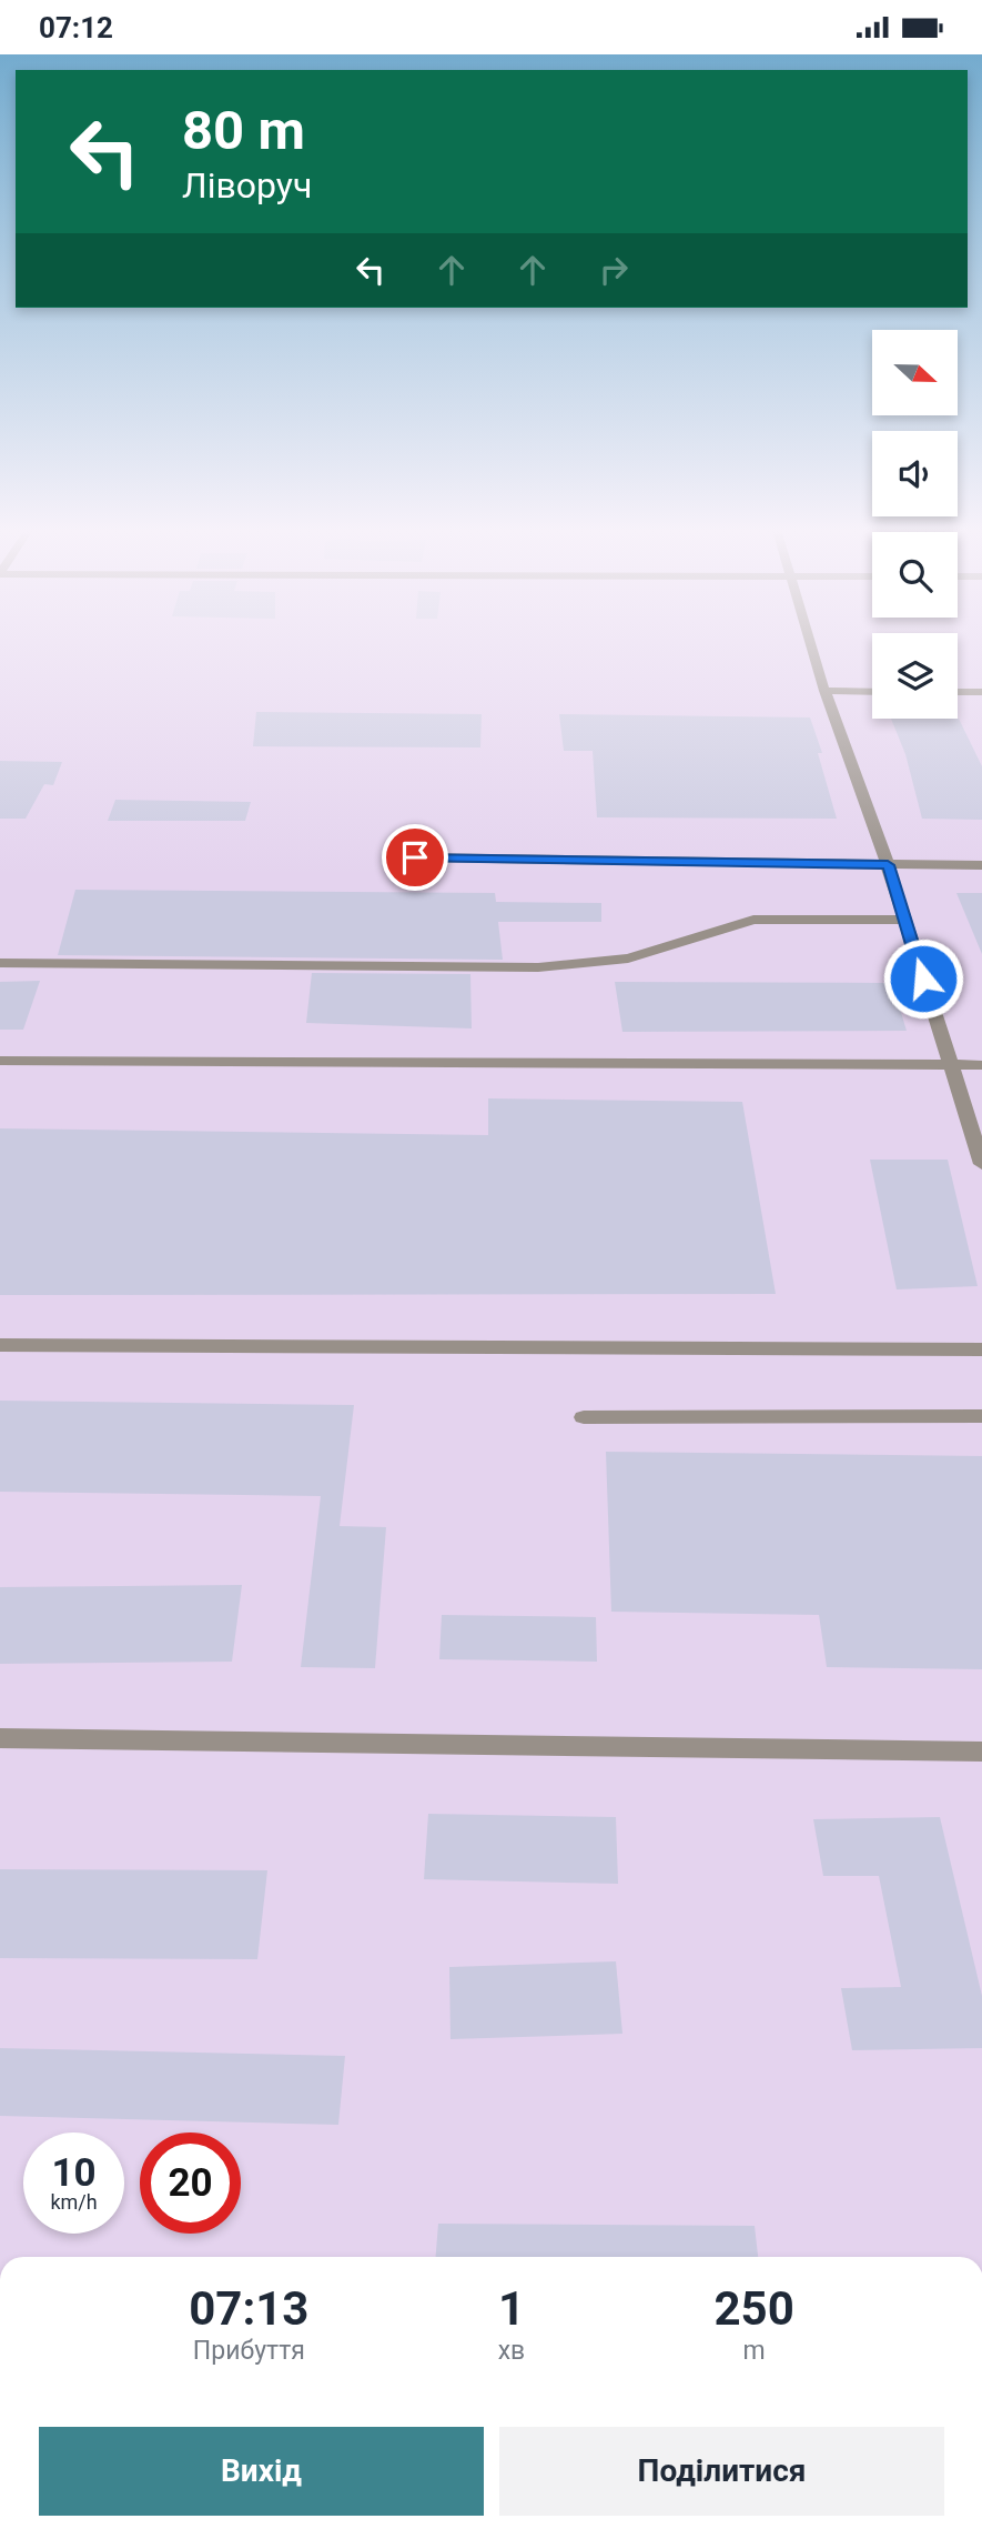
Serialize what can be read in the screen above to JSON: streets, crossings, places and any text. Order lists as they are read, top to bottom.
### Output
{
  "north": "right",
  "page": {
    "status": "07:12",
    "turn": ["80 m", "Ліворуч"],
    "speed": "10 km/h",
    "limit": "20",
    "eta": [
      "07:13",
      "Прибуття",
      "1",
      "хв",
      "250",
      "m"
    ],
    "buttons": ["Вихід", "Поділитися"]
  }
}
